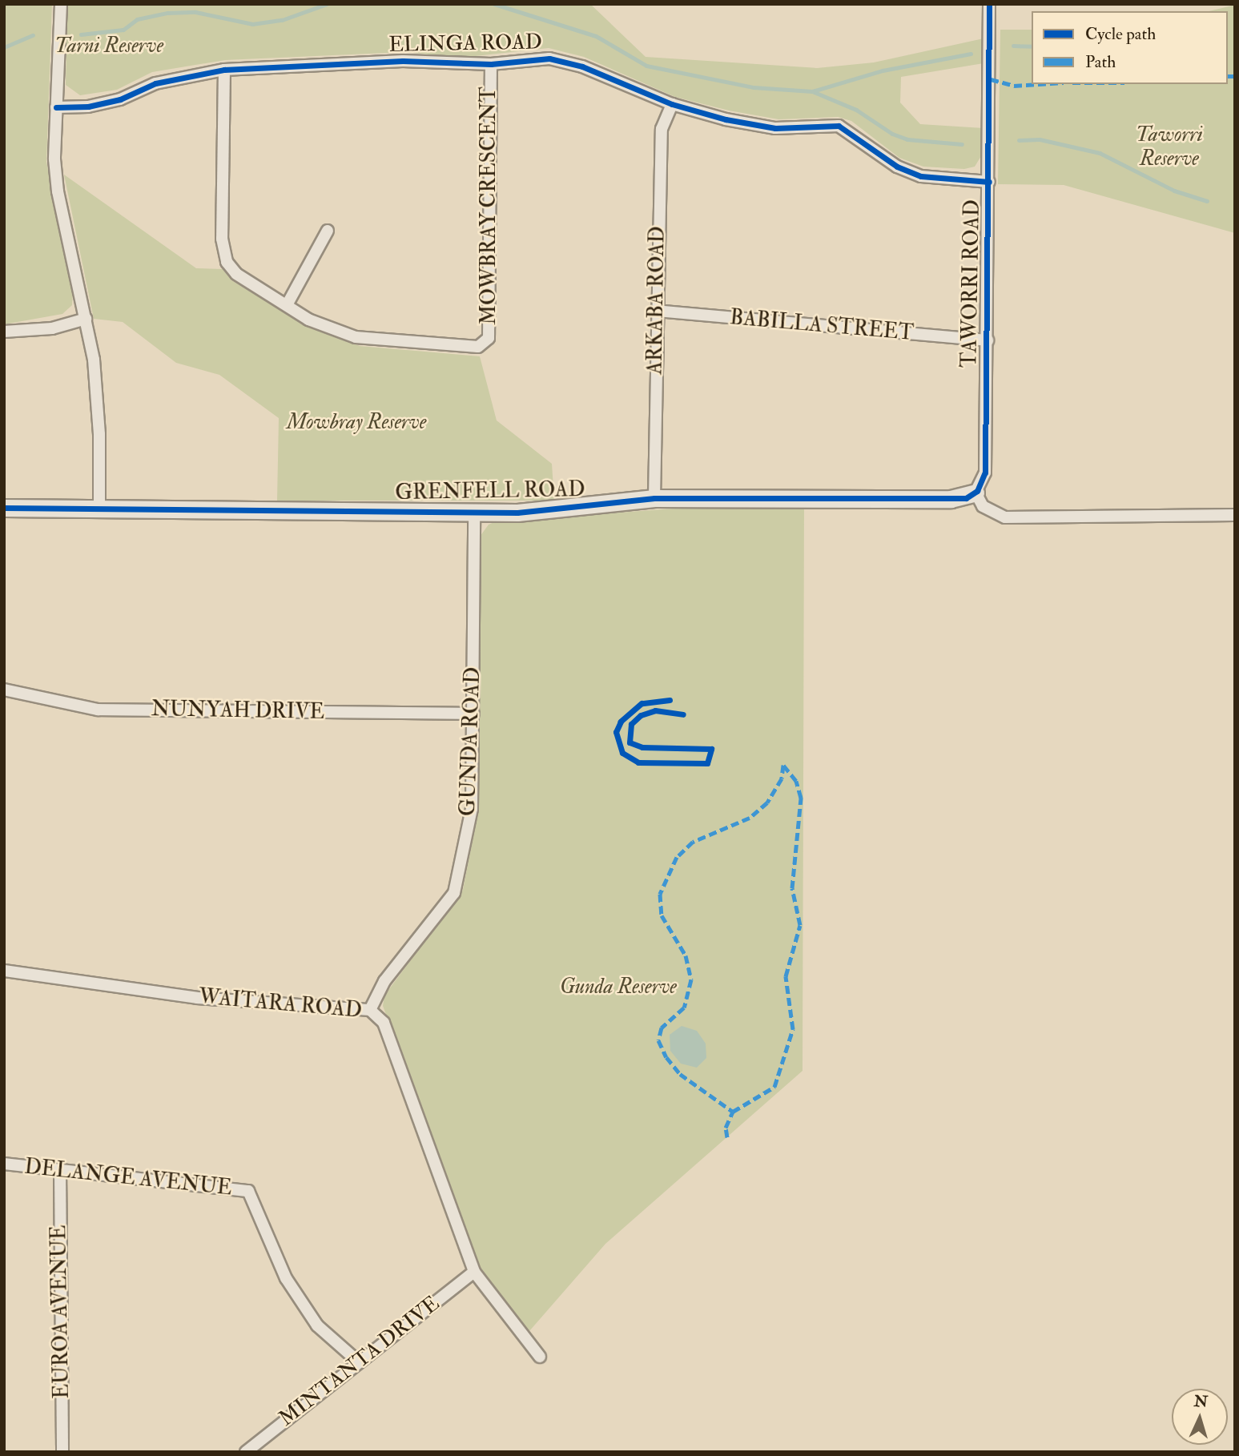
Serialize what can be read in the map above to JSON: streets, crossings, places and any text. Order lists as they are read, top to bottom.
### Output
{
  "streets": {
    "street": [
      "ELINGA ROAD",
      "MOWBRAY CRESCENT",
      "TAWORRI ROAD",
      "ARKABA ROAD",
      "BABILLA STREET",
      "GRENFELL ROAD",
      "NUNYAH DRIVE",
      "GUNDA ROAD",
      "WAITARA ROAD",
      "DELANGE AVENUE",
      "EUROA AVENUE",
      "MINTANTA DRIVE"
    ]
  },
  "crossings": [
    ["ELINGA ROAD", "MOWBRAY CRESCENT"],
    ["ELINGA ROAD", "TAWORRI ROAD"],
    ["ELINGA ROAD", "ARKABA ROAD"],
    ["TAWORRI ROAD", "BABILLA STREET"],
    ["TAWORRI ROAD", "GRENFELL ROAD"],
    ["ARKABA ROAD", "BABILLA STREET"],
    ["ARKABA ROAD", "GRENFELL ROAD"],
    ["GRENFELL ROAD", "GUNDA ROAD"],
    ["NUNYAH DRIVE", "GUNDA ROAD"],
    ["GUNDA ROAD", "WAITARA ROAD"],
    ["WAITARA ROAD", "MINTANTA DRIVE"],
    ["DELANGE AVENUE", "EUROA AVENUE"],
    ["DELANGE AVENUE", "MINTANTA DRIVE"]
  ],
  "parks": [
    "Tarni Reserve",
    "Taworri Reserve",
    "Mowbray Reserve",
    "Gunda Reserve"
  ],
  "legend": ["Cycle path", "Path"],
  "north": "top"
}
